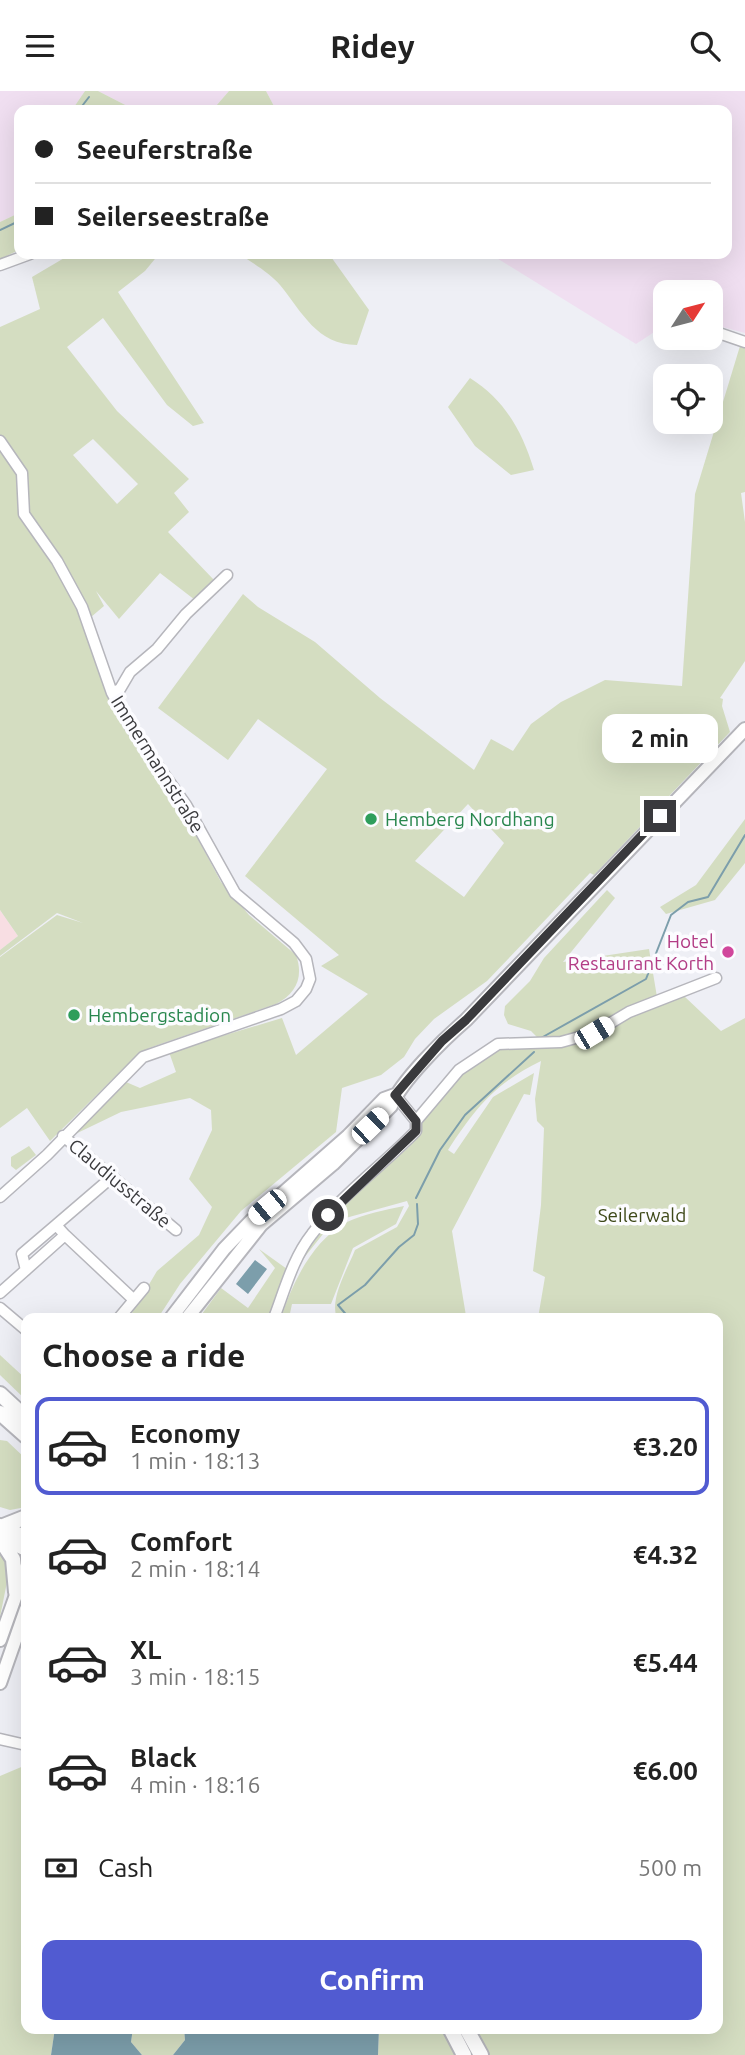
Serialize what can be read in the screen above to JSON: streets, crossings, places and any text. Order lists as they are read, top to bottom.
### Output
{
  "streets": {
    "street": ["Immermannstraße", "Claudiusstraße"]
  },
  "crossings": [
    ["Immermannstraße", "Claudiusstraße"]
  ],
  "parks": ["Seilerwald"],
  "places": ["Hemberg Nordhang", "Hotel Restaurant Korth", "Hembergstadion"],
  "north": "top right",
  "page": {
    "header": "Ridey",
    "banner": ["Seeuferstraße", "Seilerseestraße"],
    "bubble": "2 min",
    "heading": "Choose a ride",
    "list": [
      {
        "name": "Economy",
        "note": "1 min · 18:13",
        "value": "€3.20"
      },
      {
        "name": "Comfort",
        "note": "2 min · 18:14",
        "value": "€4.32"
      },
      {
        "name": "XL",
        "note": "3 min · 18:15",
        "value": "€5.44"
      },
      {
        "name": "Black",
        "note": "4 min · 18:16",
        "value": "€6.00"
      }
    ],
    "pay": ["Cash", "500 m"],
    "buttons": "Confirm"
  }
}
